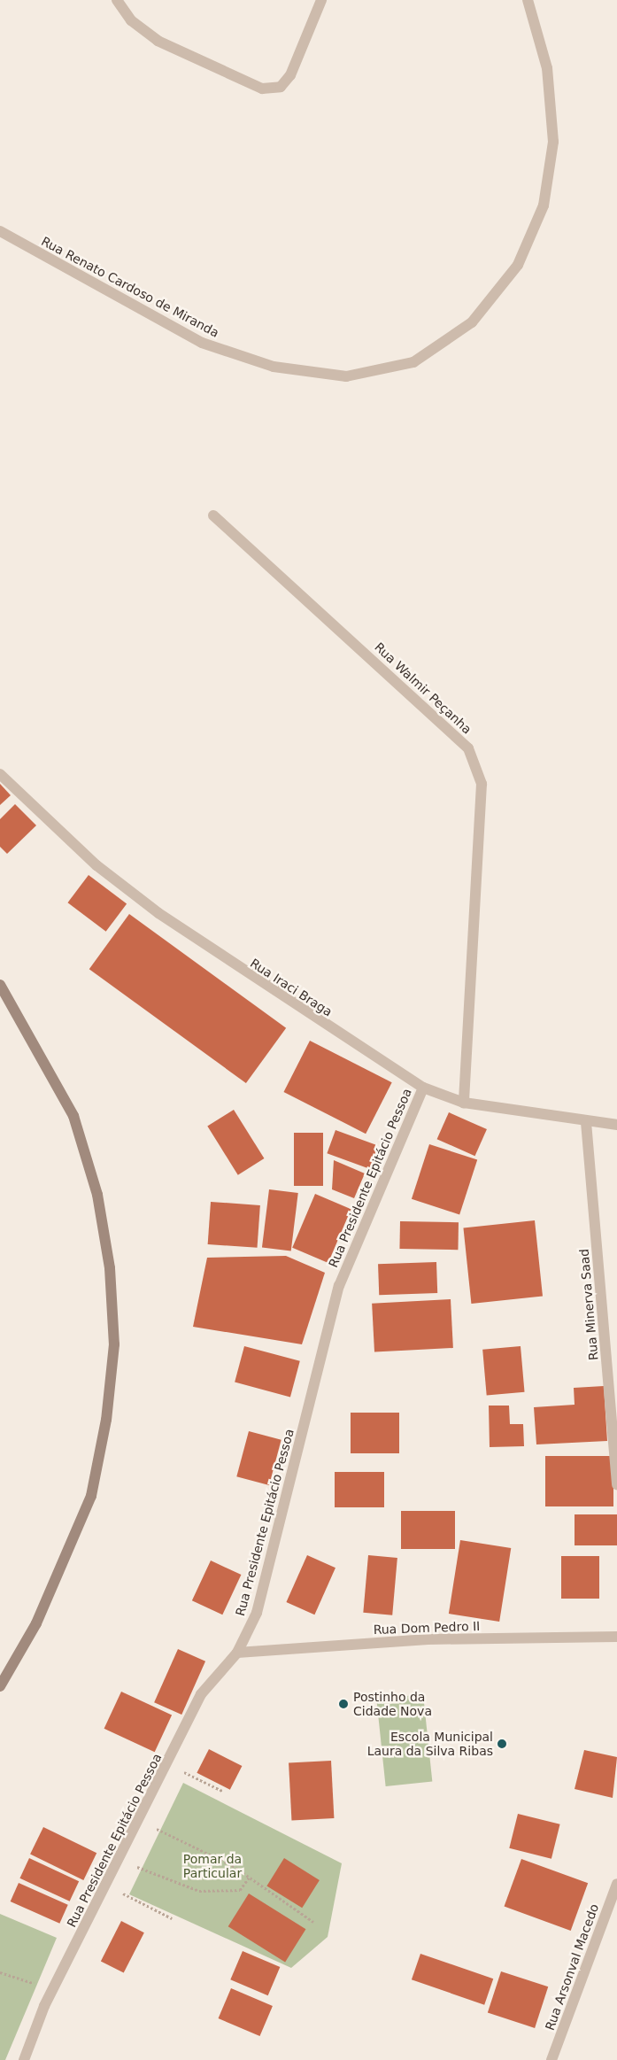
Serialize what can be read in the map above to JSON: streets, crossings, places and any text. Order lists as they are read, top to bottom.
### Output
{
  "streets": {
    "street": [
      "Rua Renato Cardoso de Miranda",
      "Rua Walmir Peçanha",
      "Rua Iraci Braga",
      "Rua Presidente Epitácio Pessoa",
      "Rua Minerva Saad",
      "Rua Dom Pedro II",
      "Rua Arsonval Macedo"
    ]
  },
  "crossings": [
    ["Rua Walmir Peçanha", "Rua Iraci Braga"],
    ["Rua Iraci Braga", "Rua Presidente Epitácio Pessoa"],
    ["Rua Iraci Braga", "Rua Minerva Saad"],
    ["Rua Presidente Epitácio Pessoa", "Rua Dom Pedro II"]
  ],
  "parks": ["Pomar da Particular"],
  "places": ["Postinho da Cidade Nova", "Escola Municipal Laura da Silva Ribas"]
}
